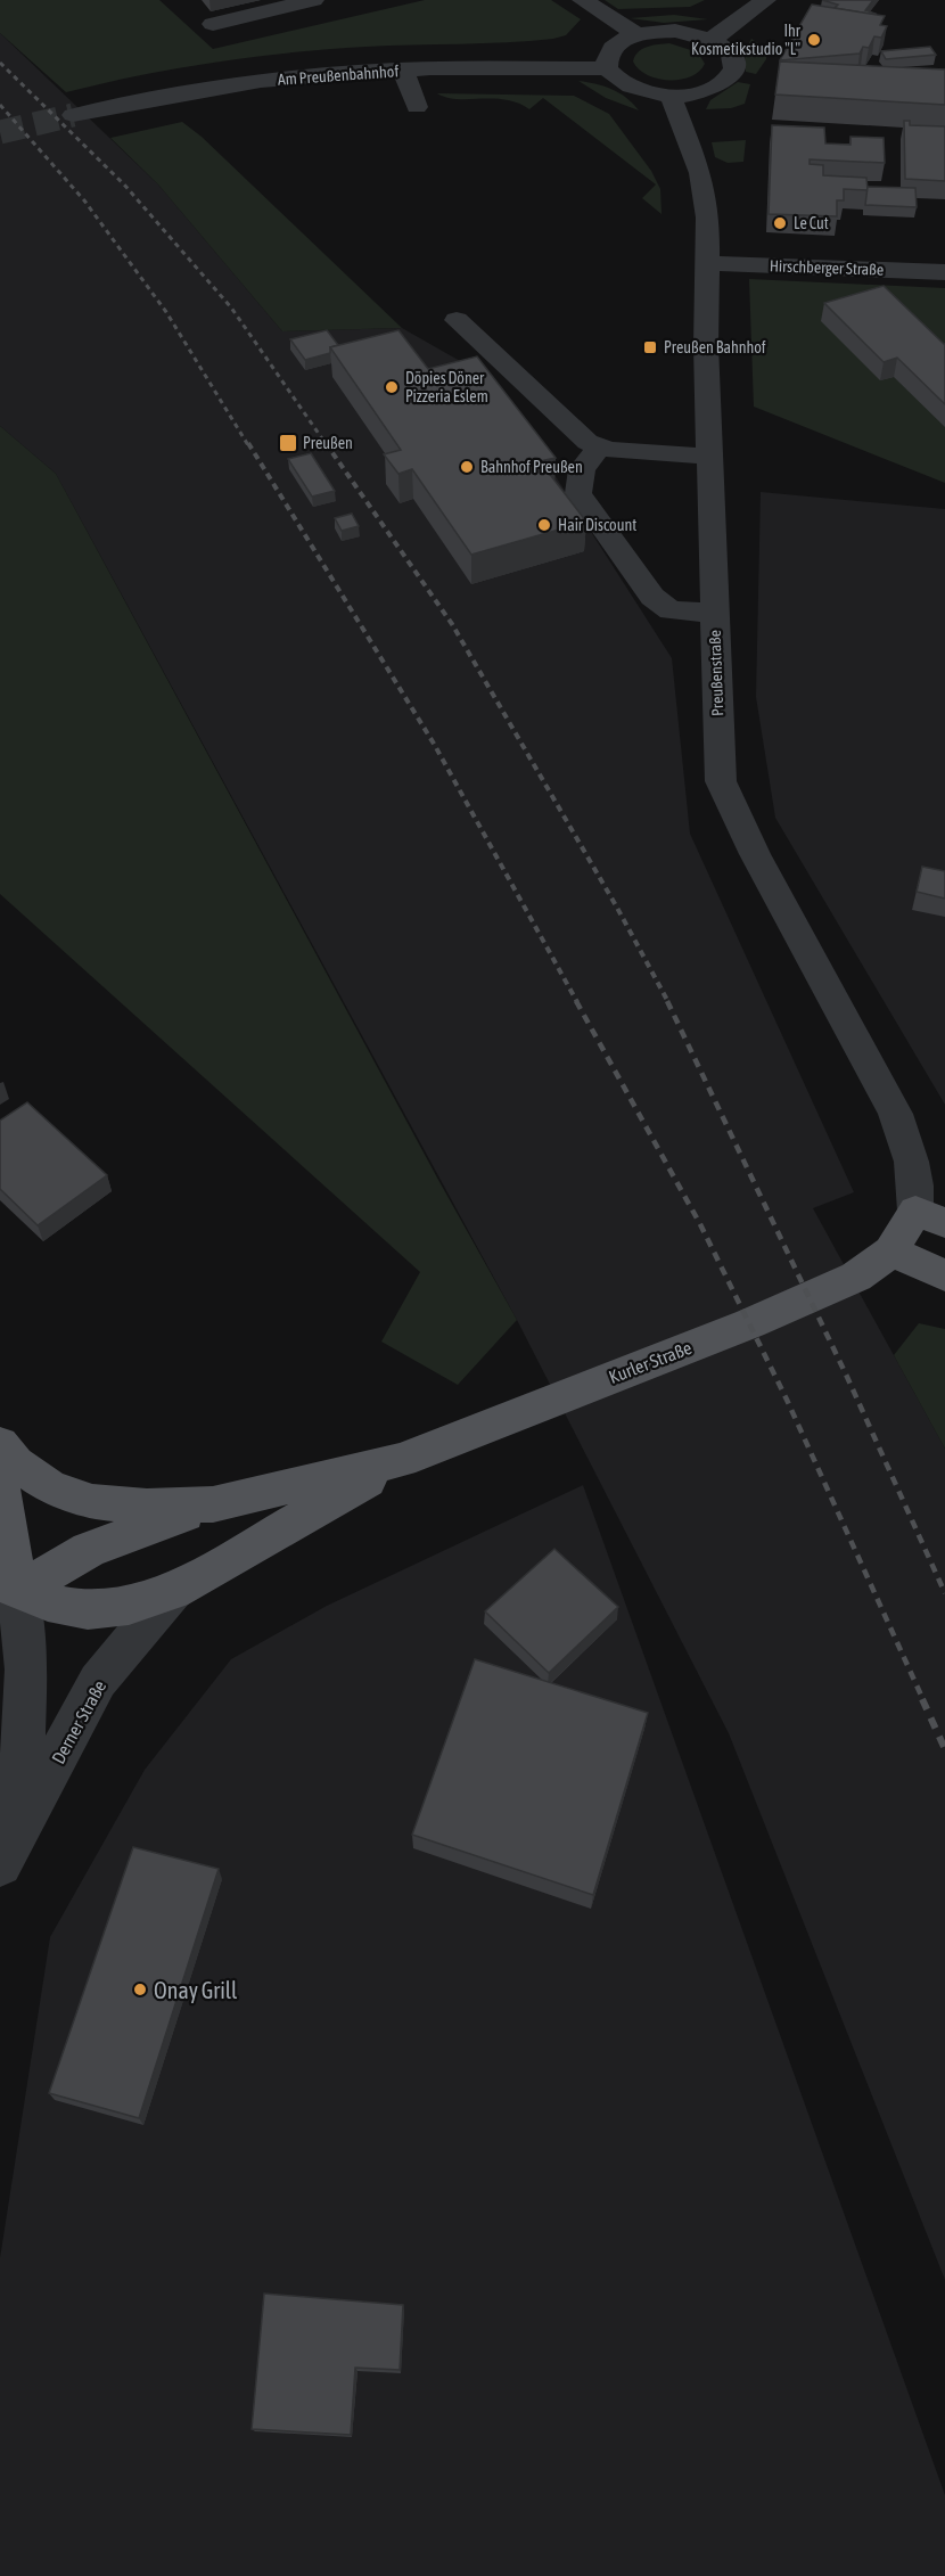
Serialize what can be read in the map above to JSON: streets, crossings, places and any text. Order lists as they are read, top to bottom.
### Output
{
  "streets": {
    "main road": ["Kurler Straße"],
    "street": [
      "Am Preußenbahnhof",
      "Hirschberger Straße",
      "Preußenstraße",
      "Derner Straße"
    ]
  },
  "crossings": [
    ["Hirschberger Straße", "Preußenstraße"],
    ["Preußenstraße", "Kurler Straße"],
    ["Kurler Straße", "Derner Straße"]
  ],
  "places": {
    "other": [
      "Ihr Kosmetikstudio \"L\"",
      "Le Cut",
      "Döpies Döner Pizzeria Eslem",
      "Bahnhof Preußen",
      "Hair Discount",
      "Onay Grill"
    ],
    "transit": ["Preußen Bahnhof", "Preußen"]
  }
}
